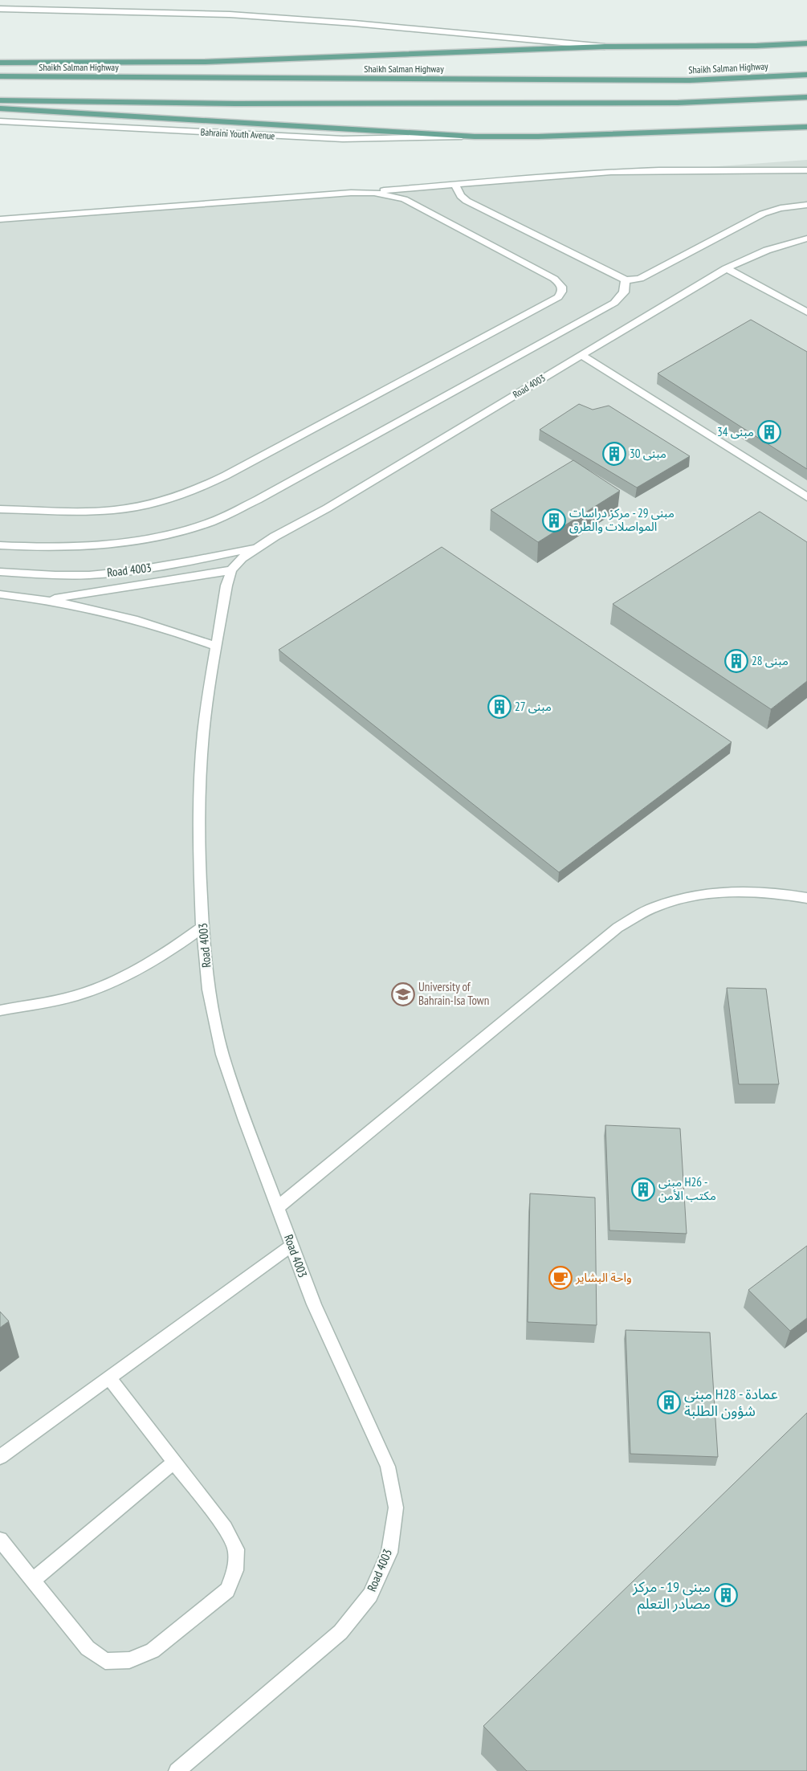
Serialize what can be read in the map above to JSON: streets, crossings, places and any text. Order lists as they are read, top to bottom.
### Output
{
  "streets": {
    "main road": ["Shaikh Salman Highway"],
    "street": ["Bahraini Youth Avenue", "Road 4003"]
  },
  "places": {
    "building": [
      "مبنى 34",
      "مبنى 30",
      "مبنى 29 - مركز دراسات المواصلات والطرق",
      "مبنى 28",
      "مبنى 27",
      "مبنى H26 - مكتب الأمن",
      "مبنى H28 - عمادة شؤون الطلبة",
      "مبنى 19 - مركز مصادر التعلم"
    ],
    "school or university": ["University of Bahrain-Isa Town"],
    "cafe": ["واحة البشاير"]
  }
}
